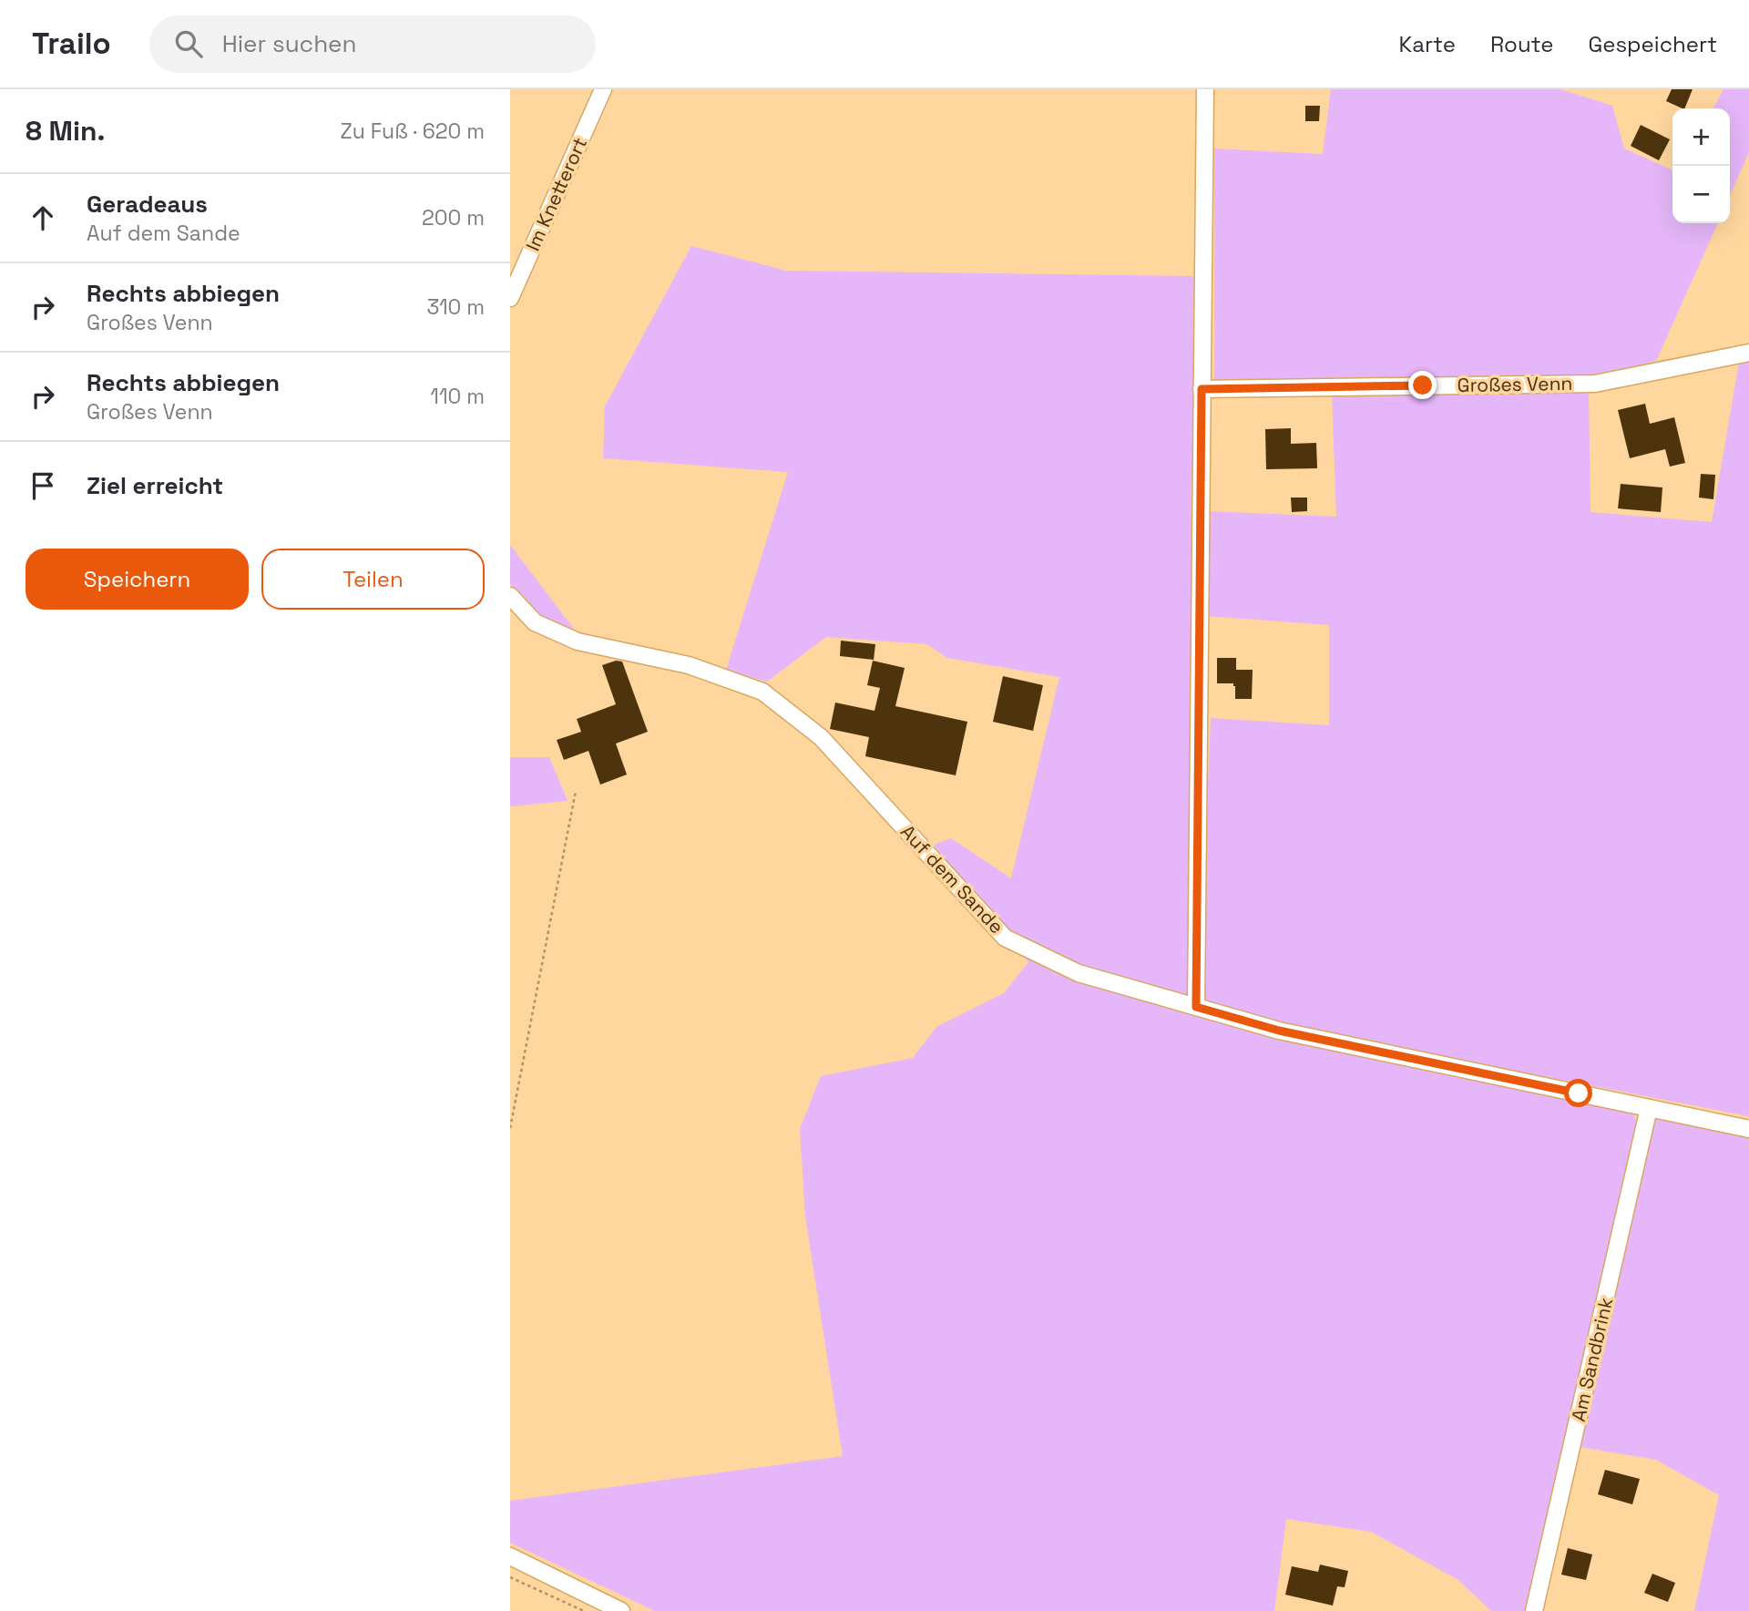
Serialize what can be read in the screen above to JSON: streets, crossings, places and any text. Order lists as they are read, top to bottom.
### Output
{
  "streets": {
    "street": [
      "Im Knetterort",
      "Großes Venn",
      "Auf dem Sande",
      "Am Sandbrink"
    ]
  },
  "crossings": [
    ["Auf dem Sande", "Am Sandbrink"]
  ],
  "page": {
    "header": "Trailo",
    "search": "Hier suchen",
    "nav": ["Karte", "Route", "Gespeichert"],
    "heading": ["8 Min.", "Zu Fuß · 620 m"],
    "map_buttons": ["+", "−"],
    "list": [
      ["Geradeaus", "Auf dem Sande", "200 m"],
      ["Rechts abbiegen", "Großes Venn", "310 m"],
      ["Rechts abbiegen", "Großes Venn", "110 m"],
      "Ziel erreicht"
    ],
    "buttons": ["Speichern", "Teilen"]
  }
}
